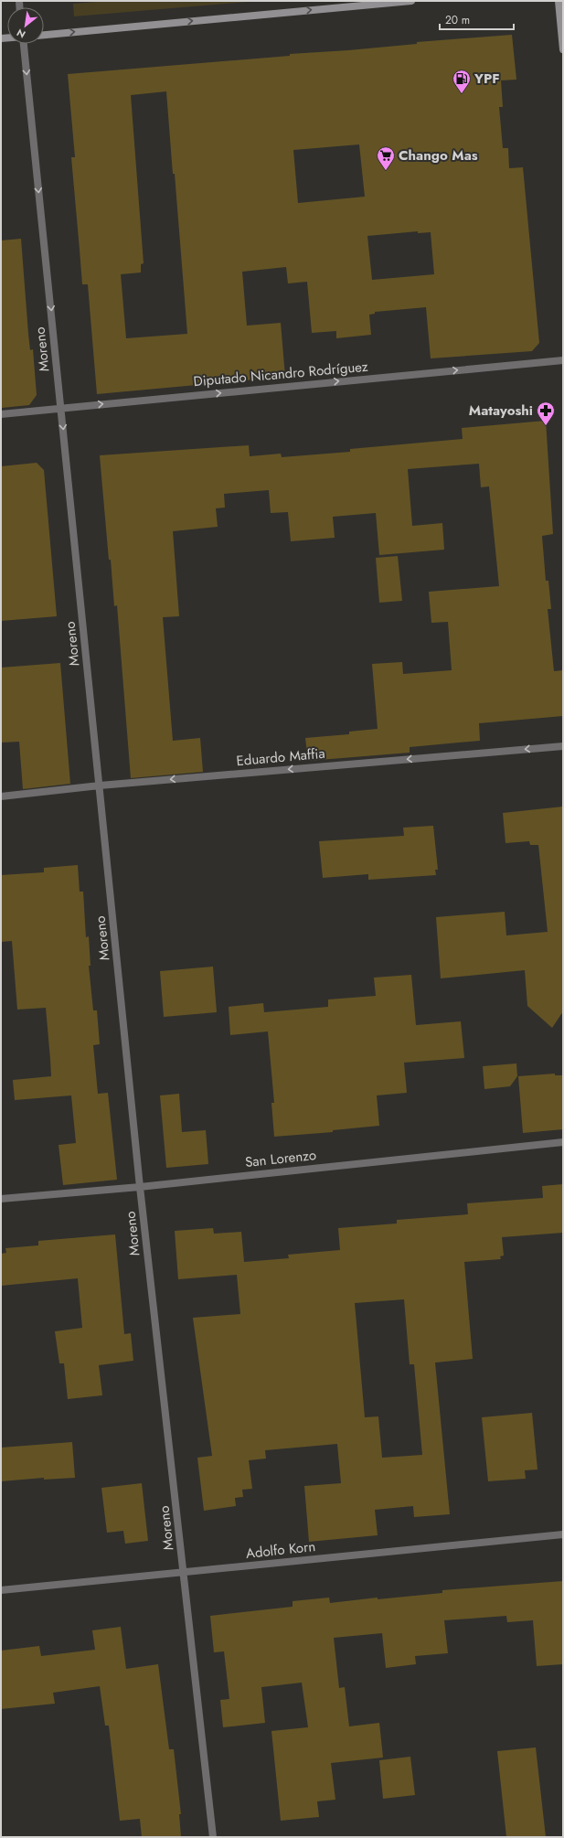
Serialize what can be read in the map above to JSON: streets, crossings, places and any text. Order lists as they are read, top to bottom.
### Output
{
  "streets": {
    "street": [
      "Moreno",
      "Diputado Nicandro Rodríguez",
      "Eduardo Maffia",
      "San Lorenzo",
      "Adolfo Korn"
    ]
  },
  "crossings": [
    ["Moreno", "Diputado Nicandro Rodríguez"],
    ["Moreno", "Eduardo Maffia"],
    ["Moreno", "San Lorenzo"],
    ["Moreno", "Adolfo Korn"]
  ],
  "one_way": ["Moreno", "Diputado Nicandro Rodríguez", "Eduardo Maffia"],
  "places": {
    "fuel station": ["YPF"],
    "supermarket": ["Chango Mas"],
    "pharmacy": ["Matayoshi"]
  },
  "scale_bar": "20 m",
  "north": "bottom left"
}
